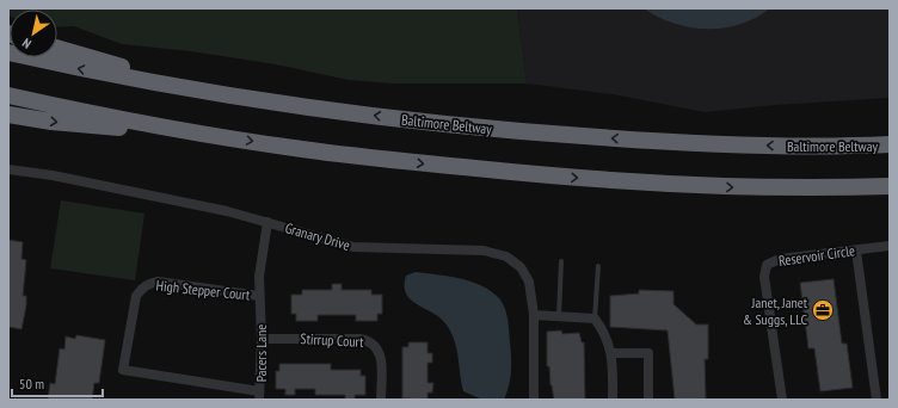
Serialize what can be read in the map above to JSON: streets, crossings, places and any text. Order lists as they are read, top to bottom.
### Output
{
  "streets": {
    "highway": ["Baltimore Beltway"],
    "street": [
      "Granary Drive",
      "Reservoir Circle",
      "High Stepper Court",
      "Stirrup Court",
      "Pacers Lane"
    ]
  },
  "crossings": [
    ["Granary Drive", "Pacers Lane"],
    ["High Stepper Court", "Pacers Lane"],
    ["Stirrup Court", "Pacers Lane"]
  ],
  "places": {
    "office": ["Janet, Janet & Suggs, LLC"]
  },
  "scale_bar": "50 m",
  "north": "bottom left"
}
